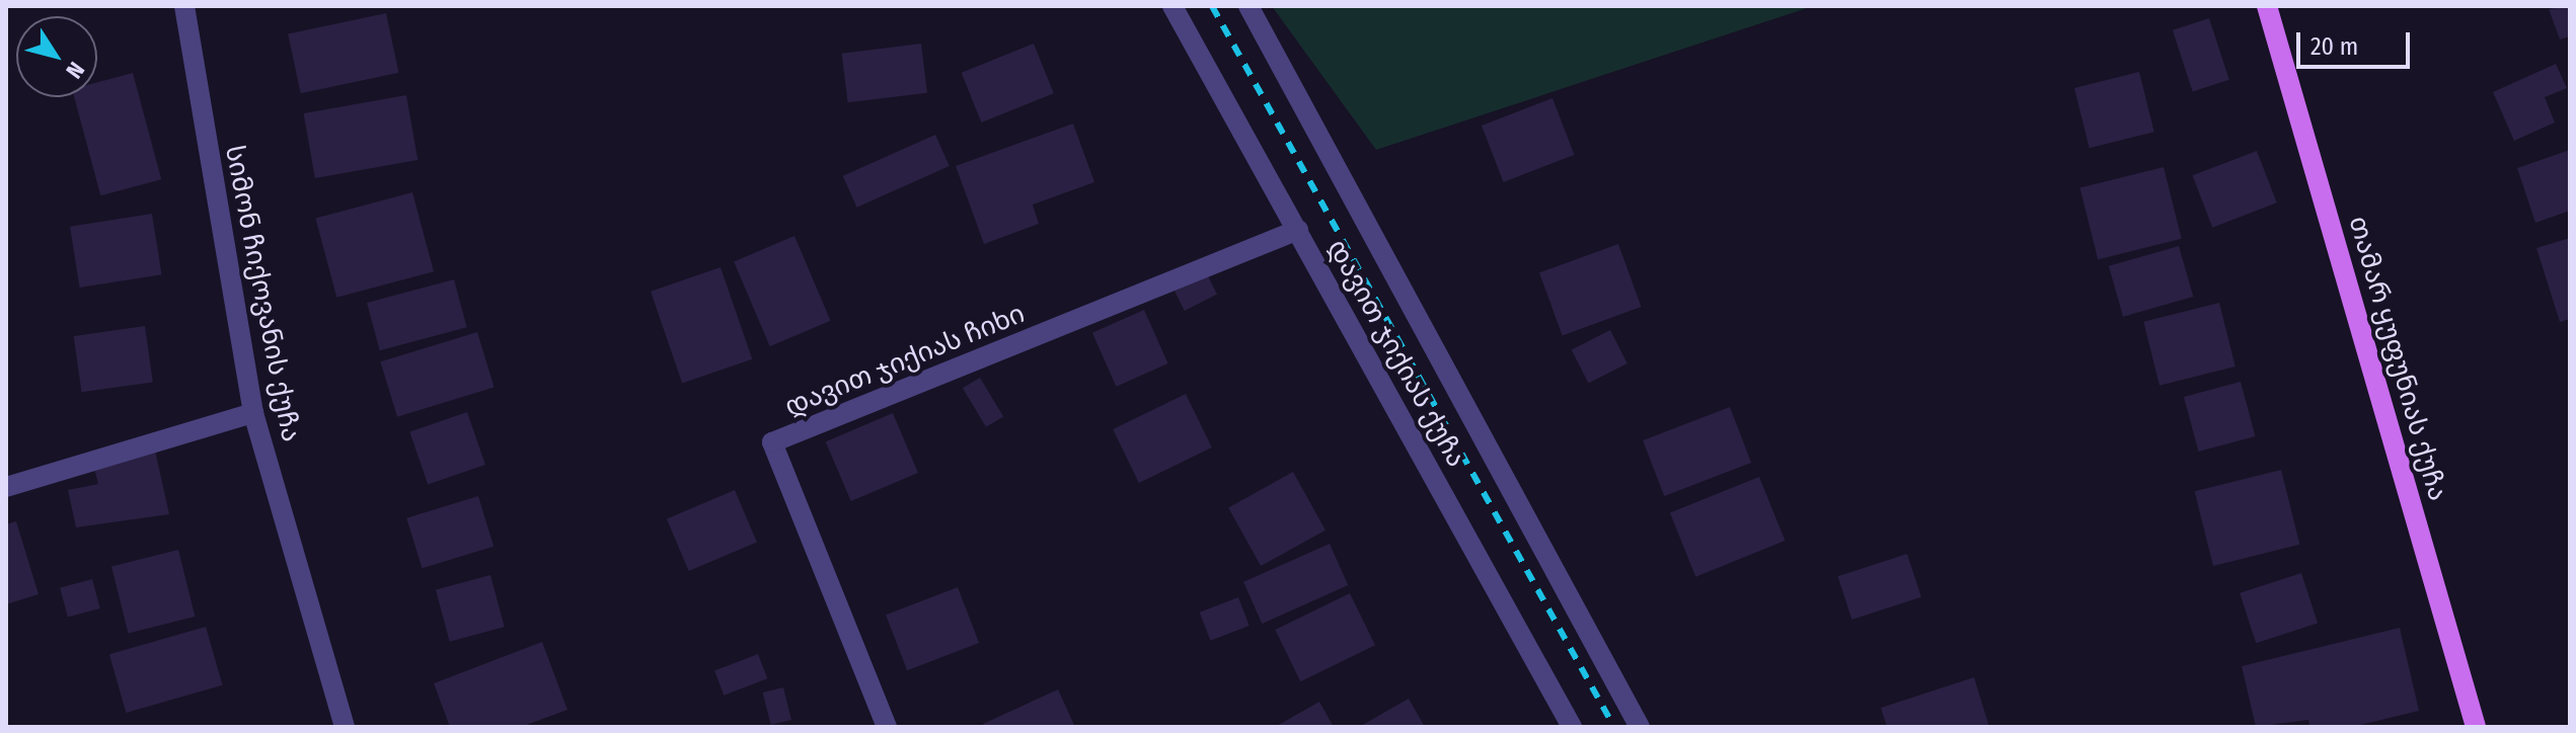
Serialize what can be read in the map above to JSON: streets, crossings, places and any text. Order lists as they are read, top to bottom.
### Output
{
  "streets": {
    "main road": ["თამარ ყუფუნიას ქუჩა"],
    "street": ["სიმონ ჩიქოვანის ქუჩა", "დავით ჯიქიას ქუჩა", "დავით ჯიქიას ჩიხი"]
  },
  "crossings": [
    ["დავით ჯიქიას ქუჩა", "დავით ჯიქიას ჩიხი"]
  ],
  "scale_bar": "20 m",
  "north": "bottom right"
}
